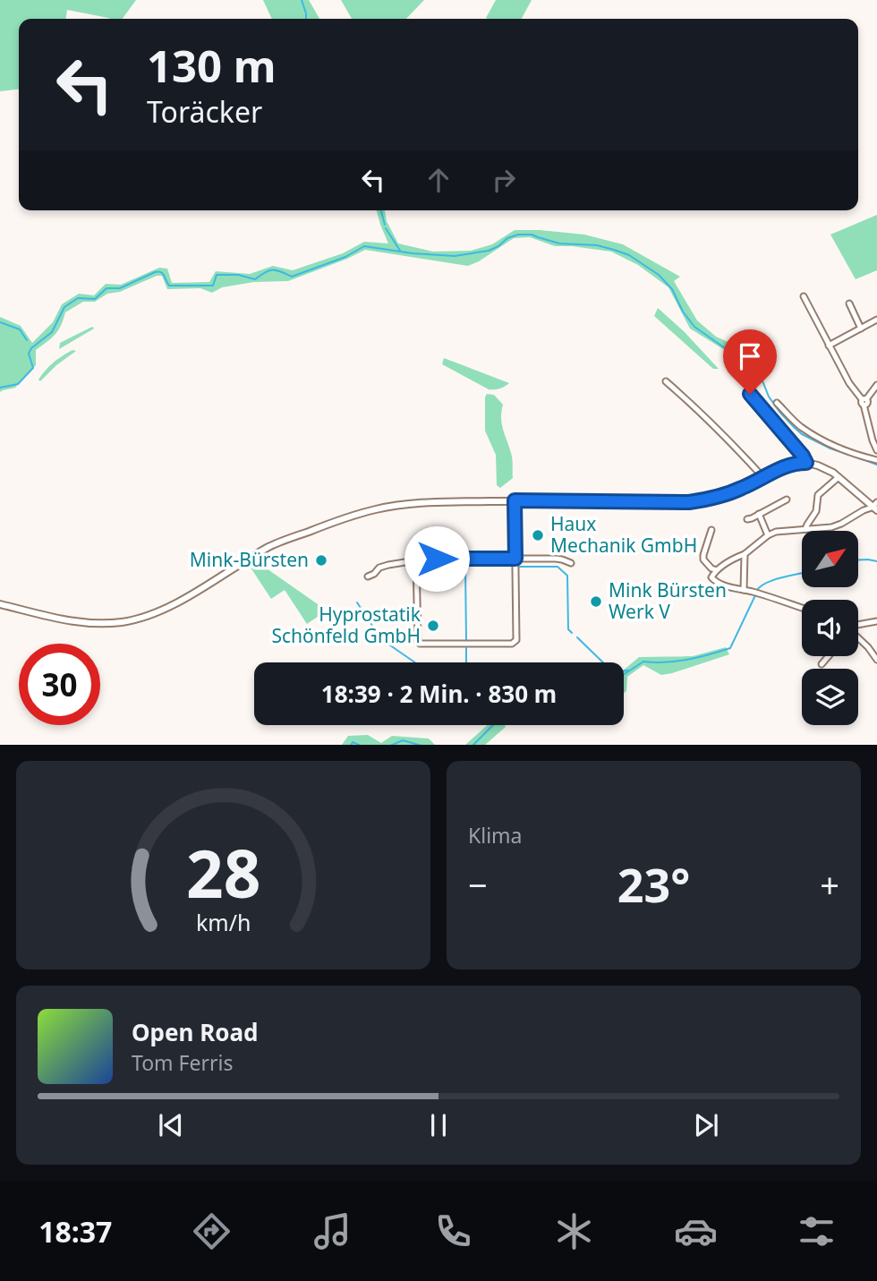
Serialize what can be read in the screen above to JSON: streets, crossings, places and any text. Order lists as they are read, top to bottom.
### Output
{
  "places": [
    "Haux Mechanik GmbH",
    "Mink-Bürsten",
    "Mink Bürsten Werk V",
    "Hyprostatik Schönfeld GmbH"
  ],
  "north": "top right",
  "page": {
    "turn": ["130 m", "Toräcker"],
    "limit": "30",
    "trip": "18:39 · 2 Min. · 830 m",
    "tile": "Klima",
    "heat": ["−", "23°", "+"],
    "song": ["Open Road", "Tom Ferris"],
    "tabs": "18:37",
    "gauge": ["28", "km/h"]
  }
}
